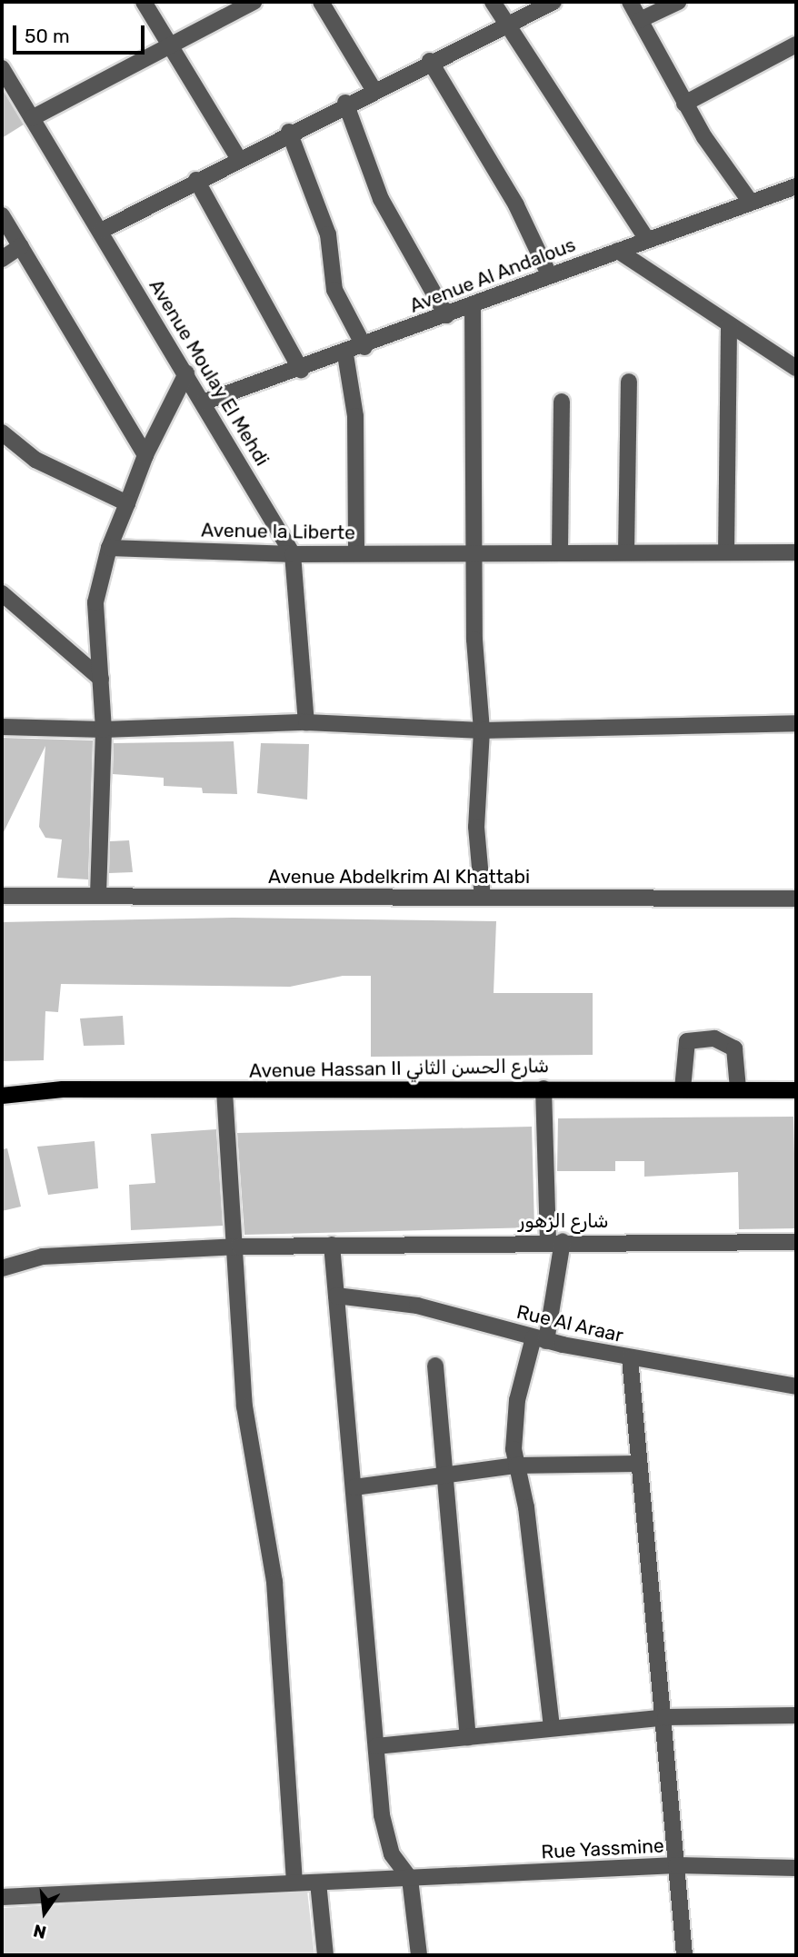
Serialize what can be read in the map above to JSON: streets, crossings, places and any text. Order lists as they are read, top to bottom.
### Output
{
  "streets": {
    "main road": ["Avenue Hassan II شارع الحسن الثاني"],
    "street": [
      "Avenue Al Andalous",
      "Avenue Moulay El Mehdi",
      "Avenue la Liberte",
      "Avenue Abdelkrim Al Khattabi",
      "شارع الزهور",
      "Rue Al Araar",
      "Rue Yassmine"
    ]
  },
  "crossings": [
    ["Avenue Al Andalous", "Avenue Moulay El Mehdi"],
    ["Avenue Moulay El Mehdi", "Avenue la Liberte"]
  ],
  "scale_bar": "50 m",
  "north": "bottom"
}
